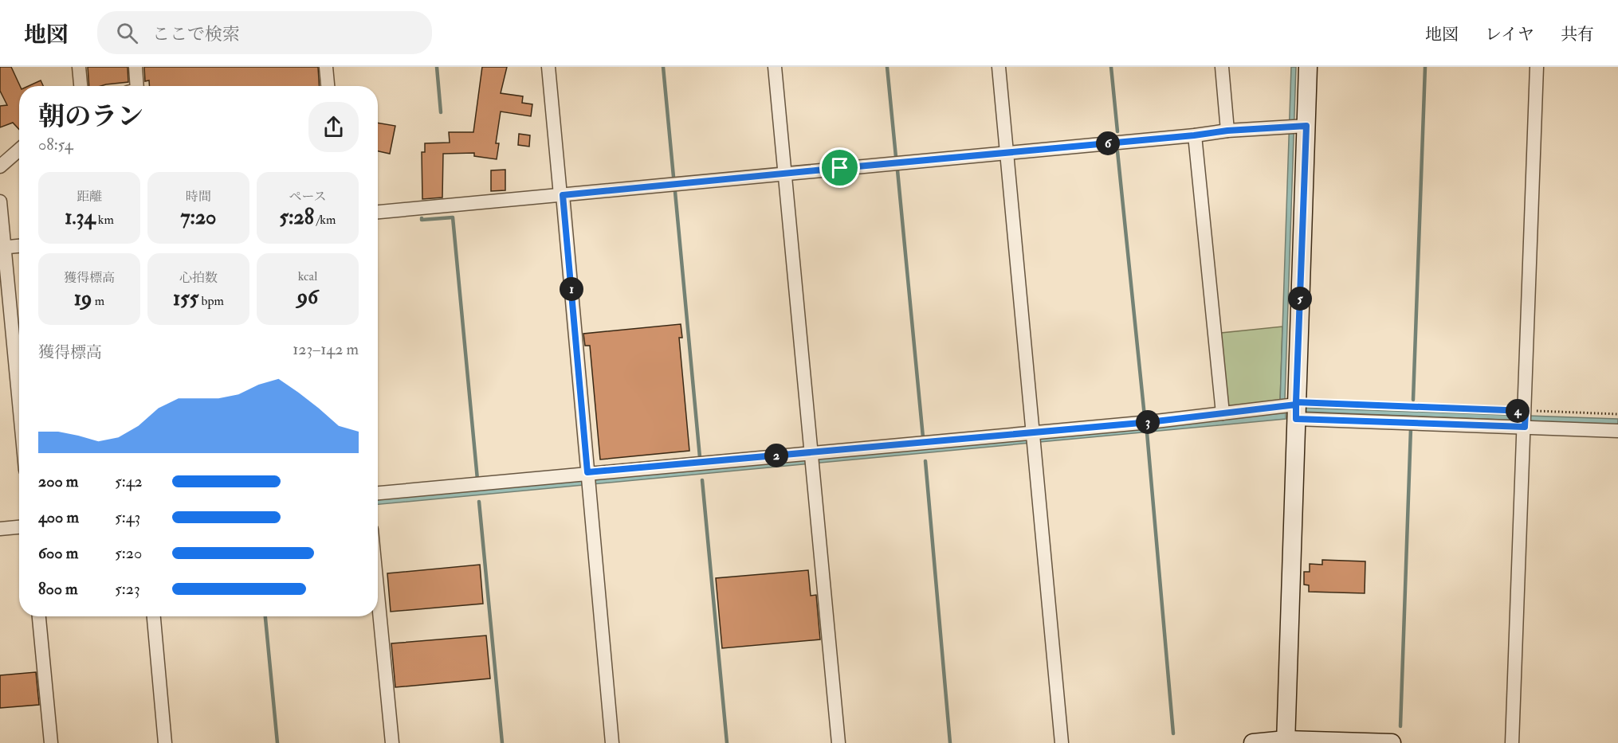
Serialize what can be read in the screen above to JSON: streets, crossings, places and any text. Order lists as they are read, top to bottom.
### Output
{
  "page": {
    "header": "地図",
    "search": "ここで検索",
    "nav": ["地図", "レイヤ", "共有"],
    "heading": ["朝のラン", "08:54"],
    "pins": [
      "6",
      "1",
      "5",
      "4",
      "3",
      "2"
    ],
    "stats": [
      ["距離", "1.34 km"],
      ["時間", "7:20"],
      ["ペース", "5:28 /km"],
      ["獲得標高", "19 m"],
      ["心拍数", "155 bpm"],
      ["kcal", "96"]
    ],
    "chart": ["獲得標高", "123–142 m"],
    "list": [
      {
        "name": "200 m",
        "note": "5:42"
      },
      {
        "name": "400 m",
        "note": "5:43"
      },
      {
        "name": "600 m",
        "note": "5:20"
      },
      {
        "name": "800 m",
        "note": "5:23"
      }
    ]
  }
}
